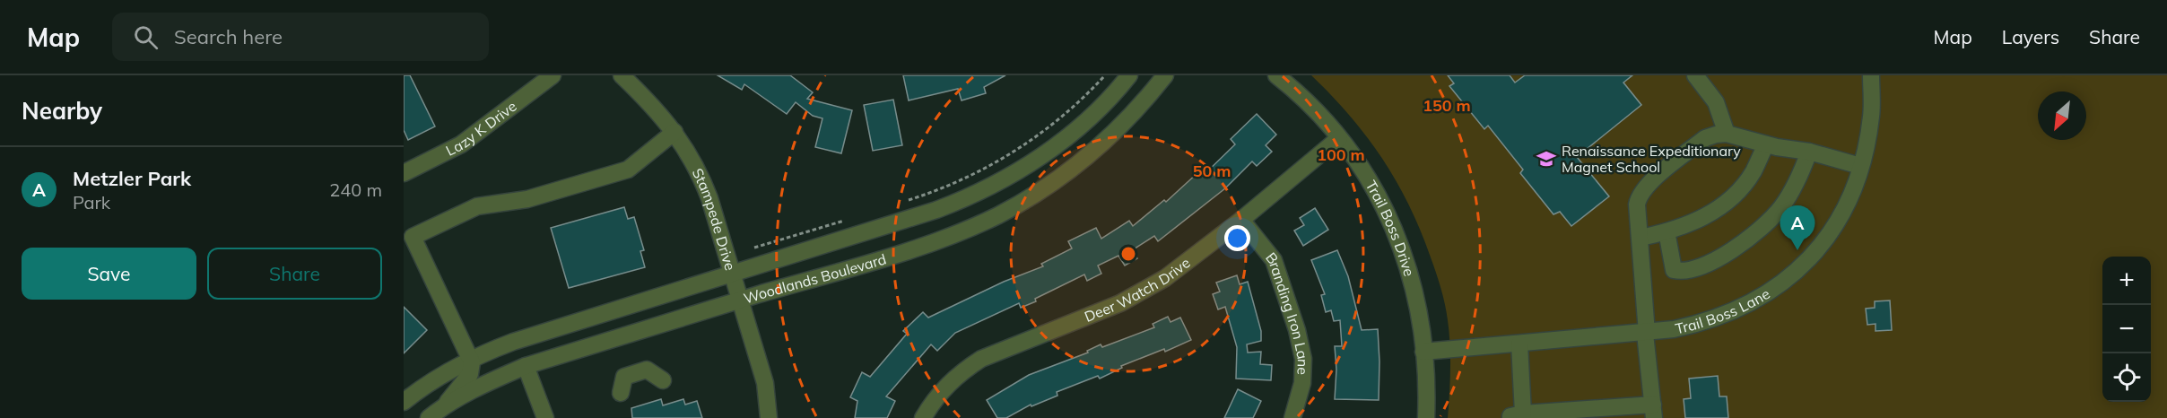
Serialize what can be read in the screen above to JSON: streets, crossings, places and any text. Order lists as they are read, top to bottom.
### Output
{
  "streets": {
    "street": [
      "Lazy K Drive",
      "Stampede Drive",
      "Trail Boss Drive",
      "Woodlands Boulevard",
      "Deer Watch Drive",
      "Trail Boss Lane",
      "Branding Iron Lane"
    ]
  },
  "crossings": [
    ["Stampede Drive", "Woodlands Boulevard"],
    ["Trail Boss Drive", "Deer Watch Drive"],
    ["Trail Boss Drive", "Trail Boss Lane"],
    ["Deer Watch Drive", "Branding Iron Lane"]
  ],
  "places": {
    "school or university": ["Renaissance Expeditionary Magnet School"]
  },
  "north": "bottom left",
  "page": {
    "header": "Map",
    "search": "Search here",
    "nav": ["Map", "Layers", "Share"],
    "heading": "Nearby",
    "list": [
      {
        "mark": "A",
        "name": "Metzler Park",
        "note": "Park",
        "value": "240 m"
      }
    ],
    "pins": "A",
    "buttons": ["Save", "Share"],
    "map_buttons": ["+", "−"]
  },
  "rings": ["150 m", "100 m", "50 m"]
}
